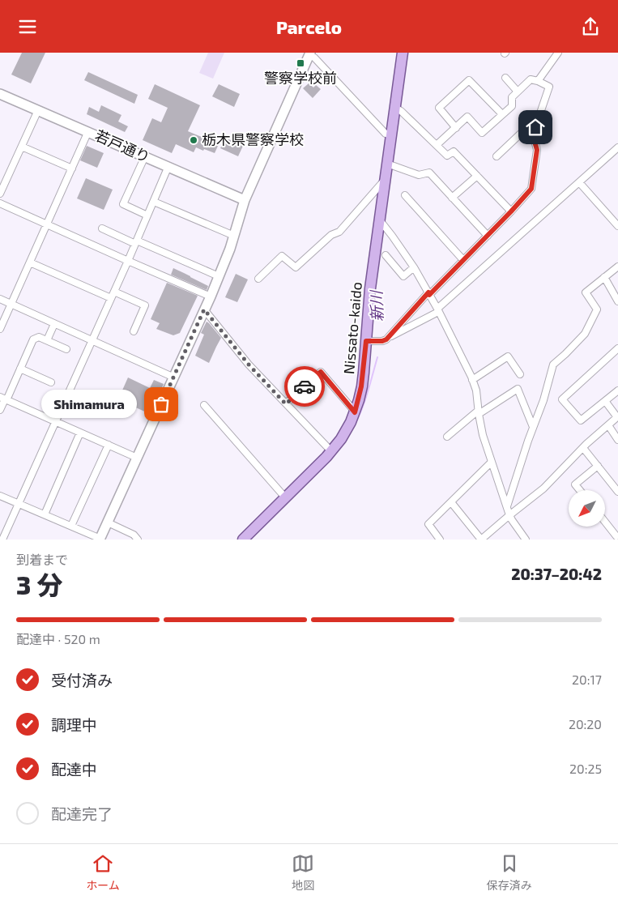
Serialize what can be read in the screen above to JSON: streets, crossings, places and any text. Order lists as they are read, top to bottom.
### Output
{
  "streets": {
    "main road": ["Nissato-kaido"],
    "street": ["若戸通り"]
  },
  "water": ["新川"],
  "places": {
    "transit": ["警察学校前"],
    "other": ["栃木県警察学校", "Shimamura"]
  },
  "north": "bottom left",
  "page": {
    "header": "Parcelo",
    "bubble": "Shimamura",
    "heading": ["3 分", "到着まで", "20:37–20:42"],
    "bar": "配達中 · 520 m",
    "list": [
      ["受付済み", "20:17"],
      ["調理中", "20:20"],
      ["配達中", "20:25"],
      "配達完了"
    ],
    "tabs": ["ホーム", "地図", "保存済み"]
  }
}
